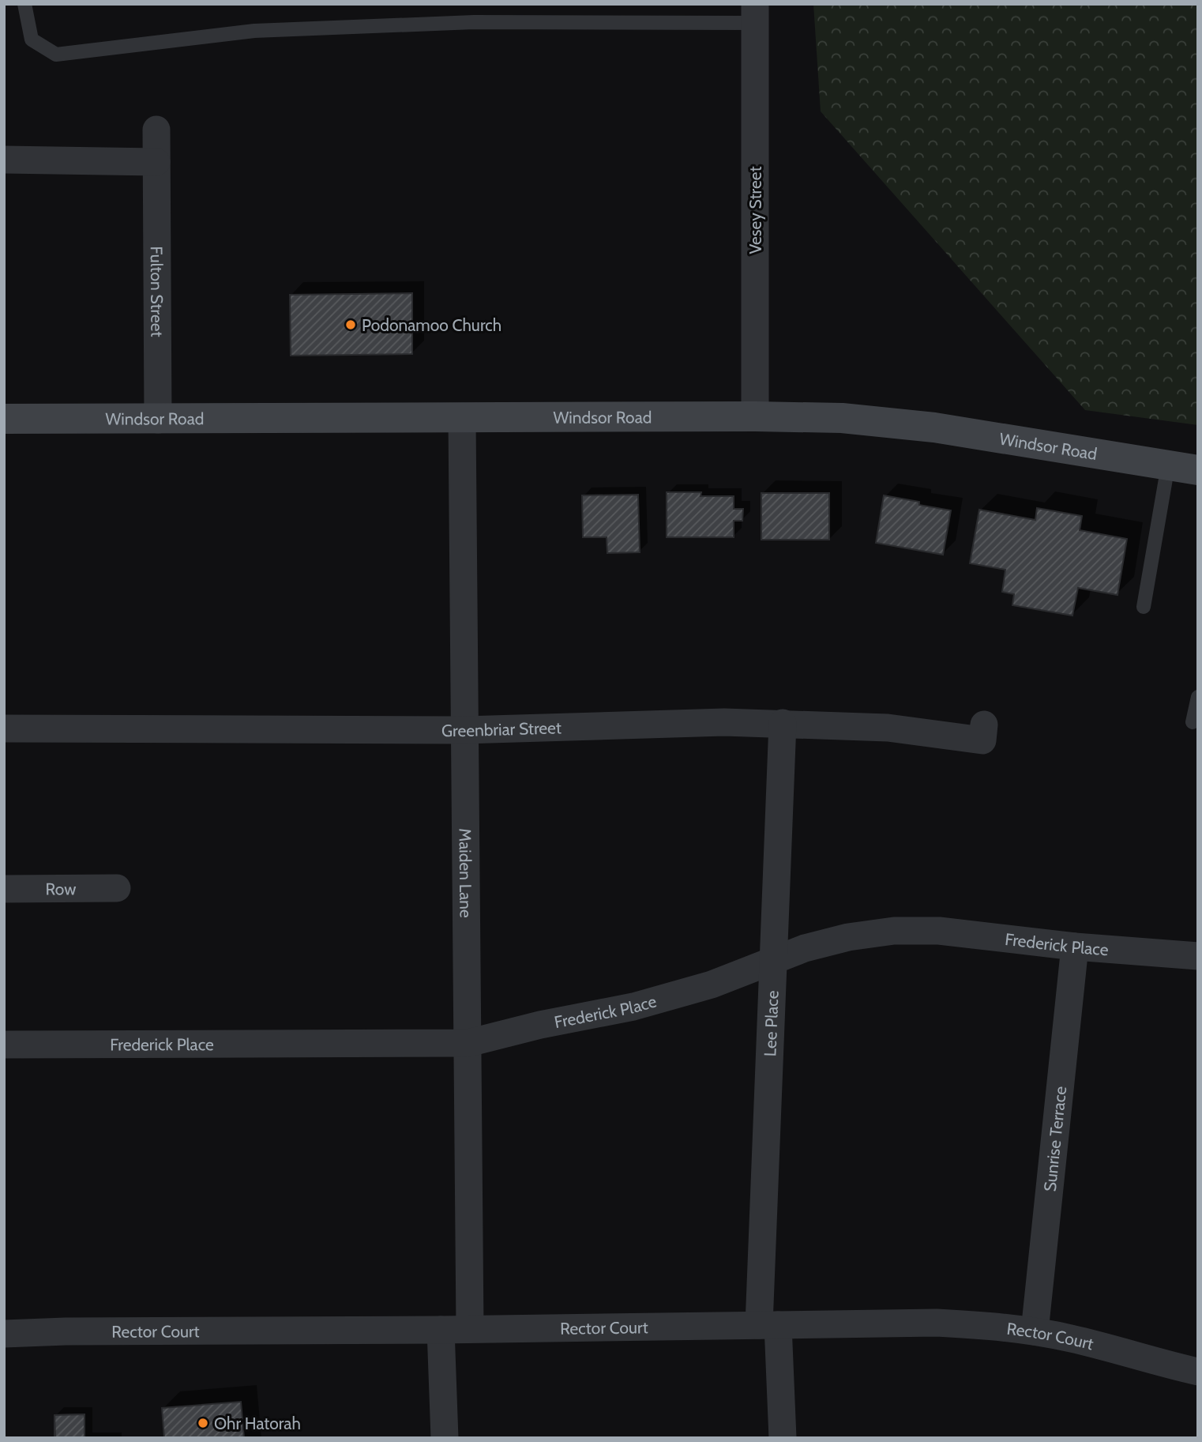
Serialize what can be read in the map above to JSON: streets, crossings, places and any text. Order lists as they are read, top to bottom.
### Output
{
  "streets": {
    "street": [
      "Vesey Street",
      "Fulton Street",
      "Windsor Road",
      "Greenbriar Street",
      "Maiden Lane",
      "Row",
      "Frederick Place",
      "Lee Place",
      "Sunrise Terrace",
      "Rector Court"
    ]
  },
  "crossings": [
    ["Vesey Street", "Windsor Road"],
    ["Fulton Street", "Windsor Road"],
    ["Windsor Road", "Maiden Lane"],
    ["Greenbriar Street", "Maiden Lane"],
    ["Greenbriar Street", "Lee Place"],
    ["Maiden Lane", "Frederick Place"],
    ["Maiden Lane", "Rector Court"],
    ["Frederick Place", "Lee Place"],
    ["Frederick Place", "Sunrise Terrace"],
    ["Lee Place", "Rector Court"],
    ["Sunrise Terrace", "Rector Court"]
  ],
  "places": ["Podonamoo Church", "Ohr Hatorah"]
}
